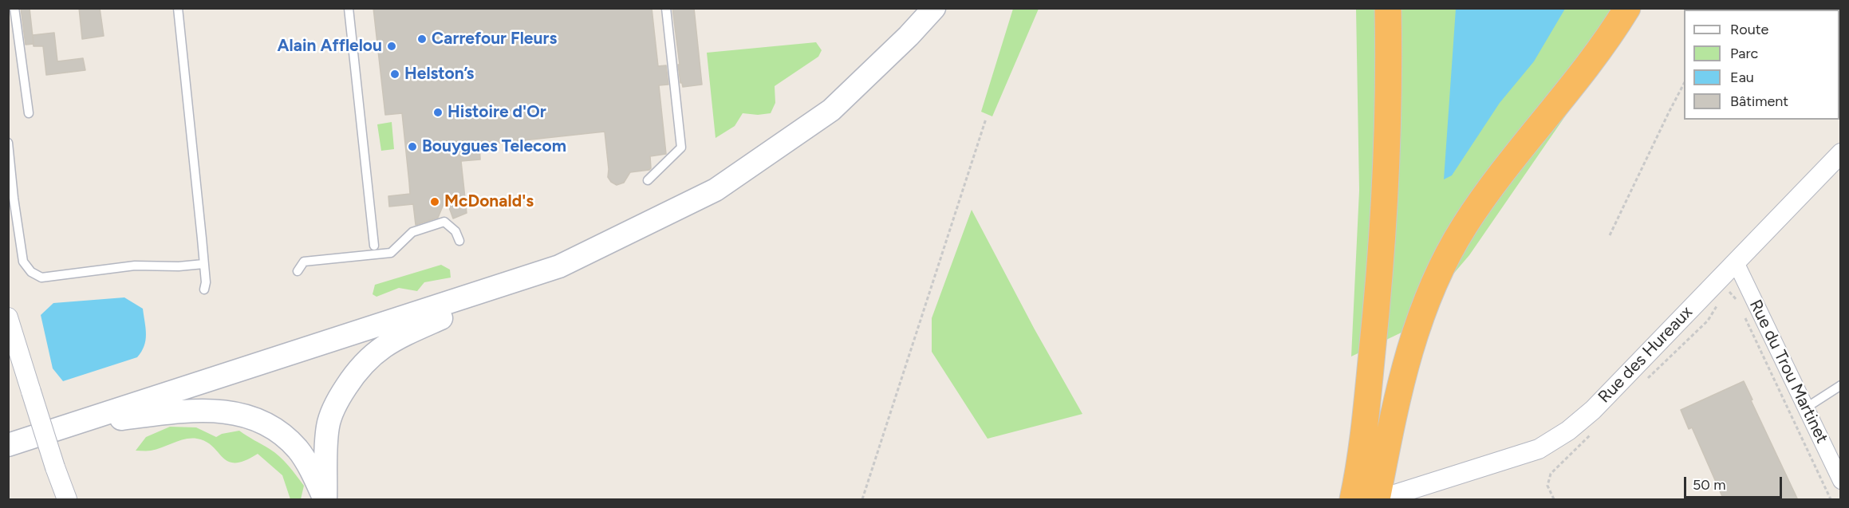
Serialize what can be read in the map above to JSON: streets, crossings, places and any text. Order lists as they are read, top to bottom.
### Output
{
  "streets": {
    "street": ["Rue des Hureaux", "Rue du Trou Martinet"]
  },
  "crossings": [
    ["Rue des Hureaux", "Rue du Trou Martinet"]
  ],
  "places": [
    "Carrefour Fleurs",
    "Alain Afflelou",
    "Helston’s",
    "Histoire d'Or",
    "Bouygues Telecom",
    "McDonald's"
  ],
  "legend": [
    "Route",
    "Parc",
    "Eau",
    "Bâtiment"
  ],
  "scale_bar": "50 m"
}
